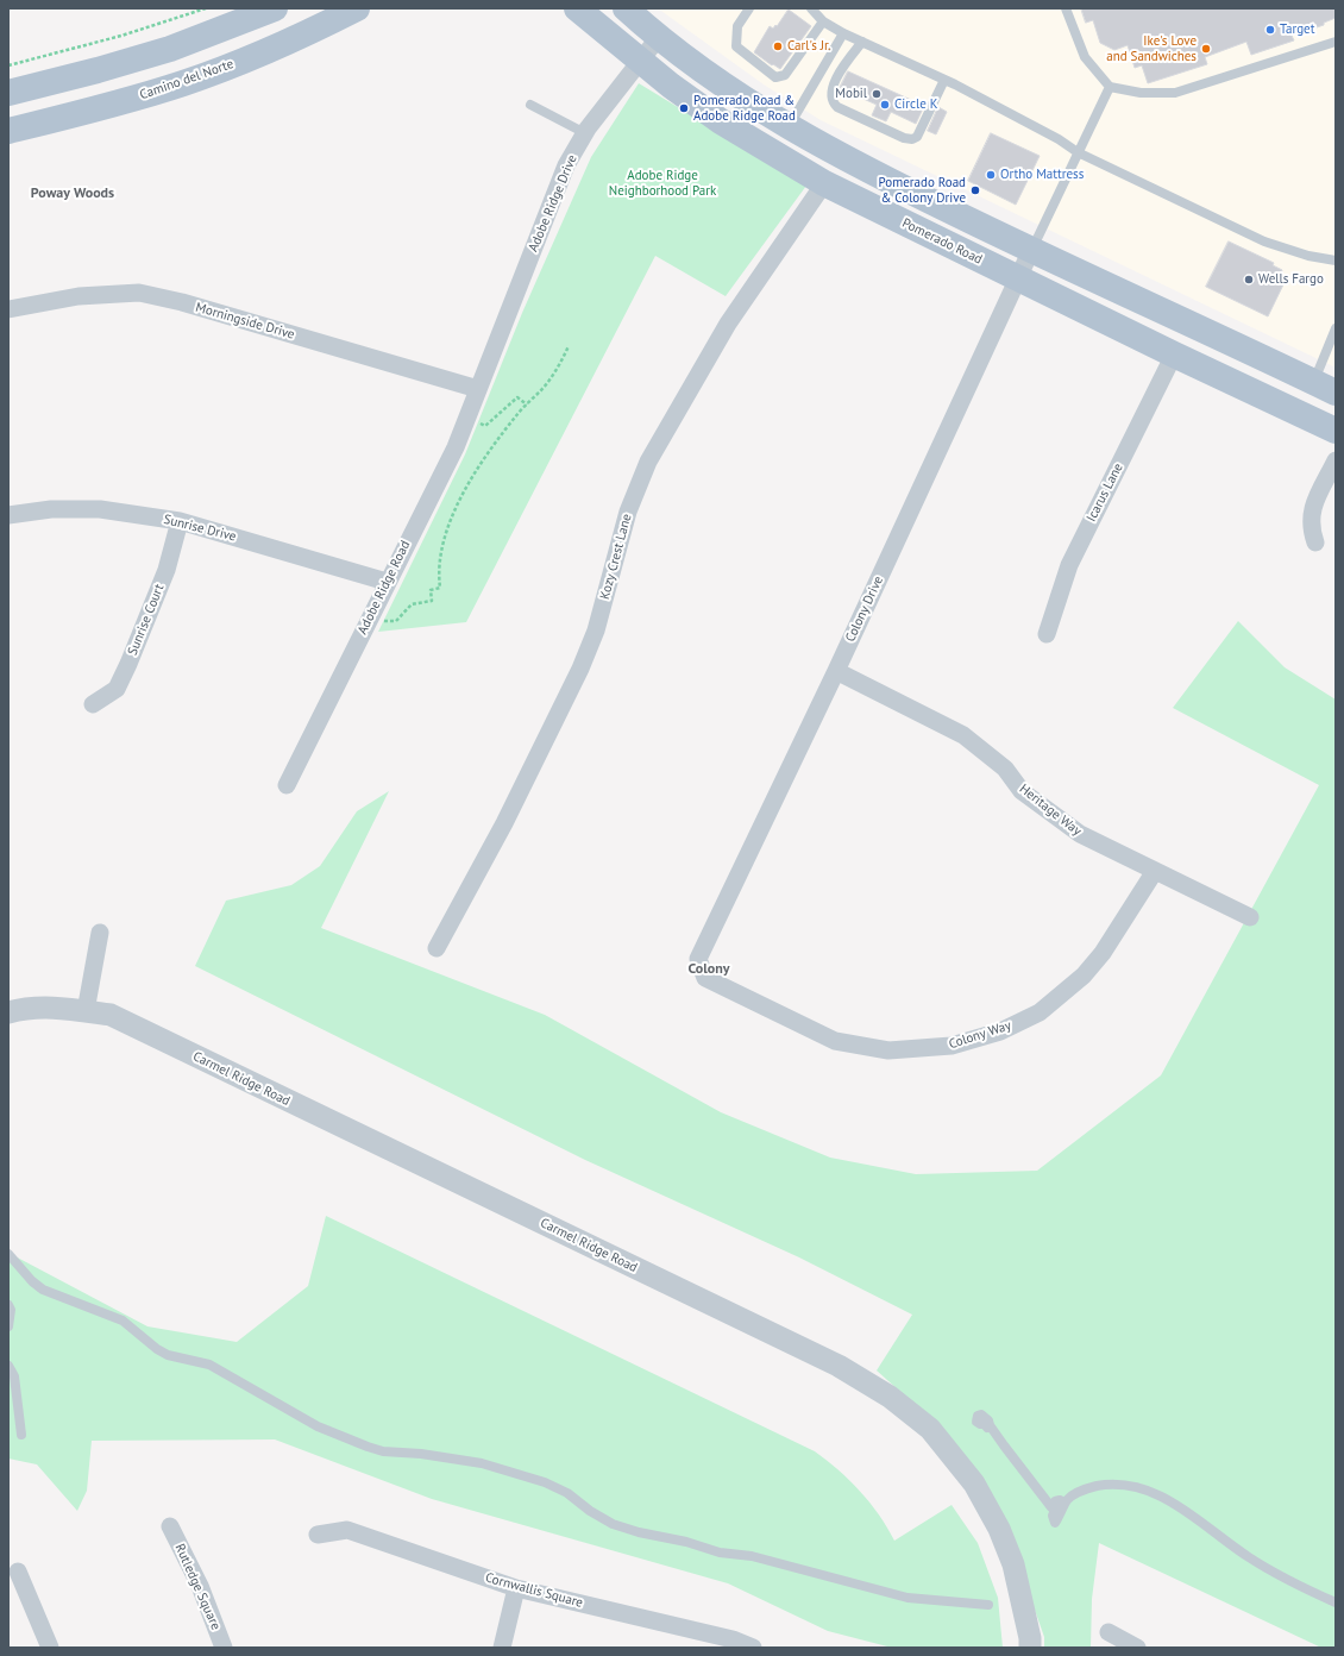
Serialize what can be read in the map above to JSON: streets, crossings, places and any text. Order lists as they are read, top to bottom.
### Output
{
  "streets": {
    "main road": ["Camino del Norte", "Pomerado Road"],
    "street": [
      "Adobe Ridge Drive",
      "Morningside Drive",
      "Icarus Lane",
      "Sunrise Drive",
      "Kozy Crest Lane",
      "Adobe Ridge Road",
      "Colony Drive",
      "Sunrise Court",
      "Heritage Way",
      "Colony Way",
      "Carmel Ridge Road",
      "Rutledge Square",
      "Cornwallis Square"
    ]
  },
  "crossings": [
    ["Adobe Ridge Drive", "Pomerado Road"],
    ["Adobe Ridge Drive", "Morningside Drive"],
    ["Adobe Ridge Drive", "Adobe Ridge Road"],
    ["Pomerado Road", "Icarus Lane"],
    ["Pomerado Road", "Kozy Crest Lane"],
    ["Pomerado Road", "Colony Drive"],
    ["Morningside Drive", "Adobe Ridge Road"],
    ["Sunrise Drive", "Adobe Ridge Road"],
    ["Sunrise Drive", "Sunrise Court"],
    ["Colony Drive", "Heritage Way"],
    ["Colony Drive", "Colony Way"],
    ["Heritage Way", "Colony Way"]
  ],
  "districts": ["Poway Woods", "Colony"],
  "parks": ["Adobe Ridge Neighborhood Park"],
  "places": [
    "Target",
    "Carl's Jr.",
    "Ike's Love and Sandwiches",
    "Mobil",
    "Circle K",
    "Pomerado Road & Adobe Ridge Road",
    "Ortho Mattress",
    "Pomerado Road & Colony Drive",
    "Wells Fargo"
  ]
}
